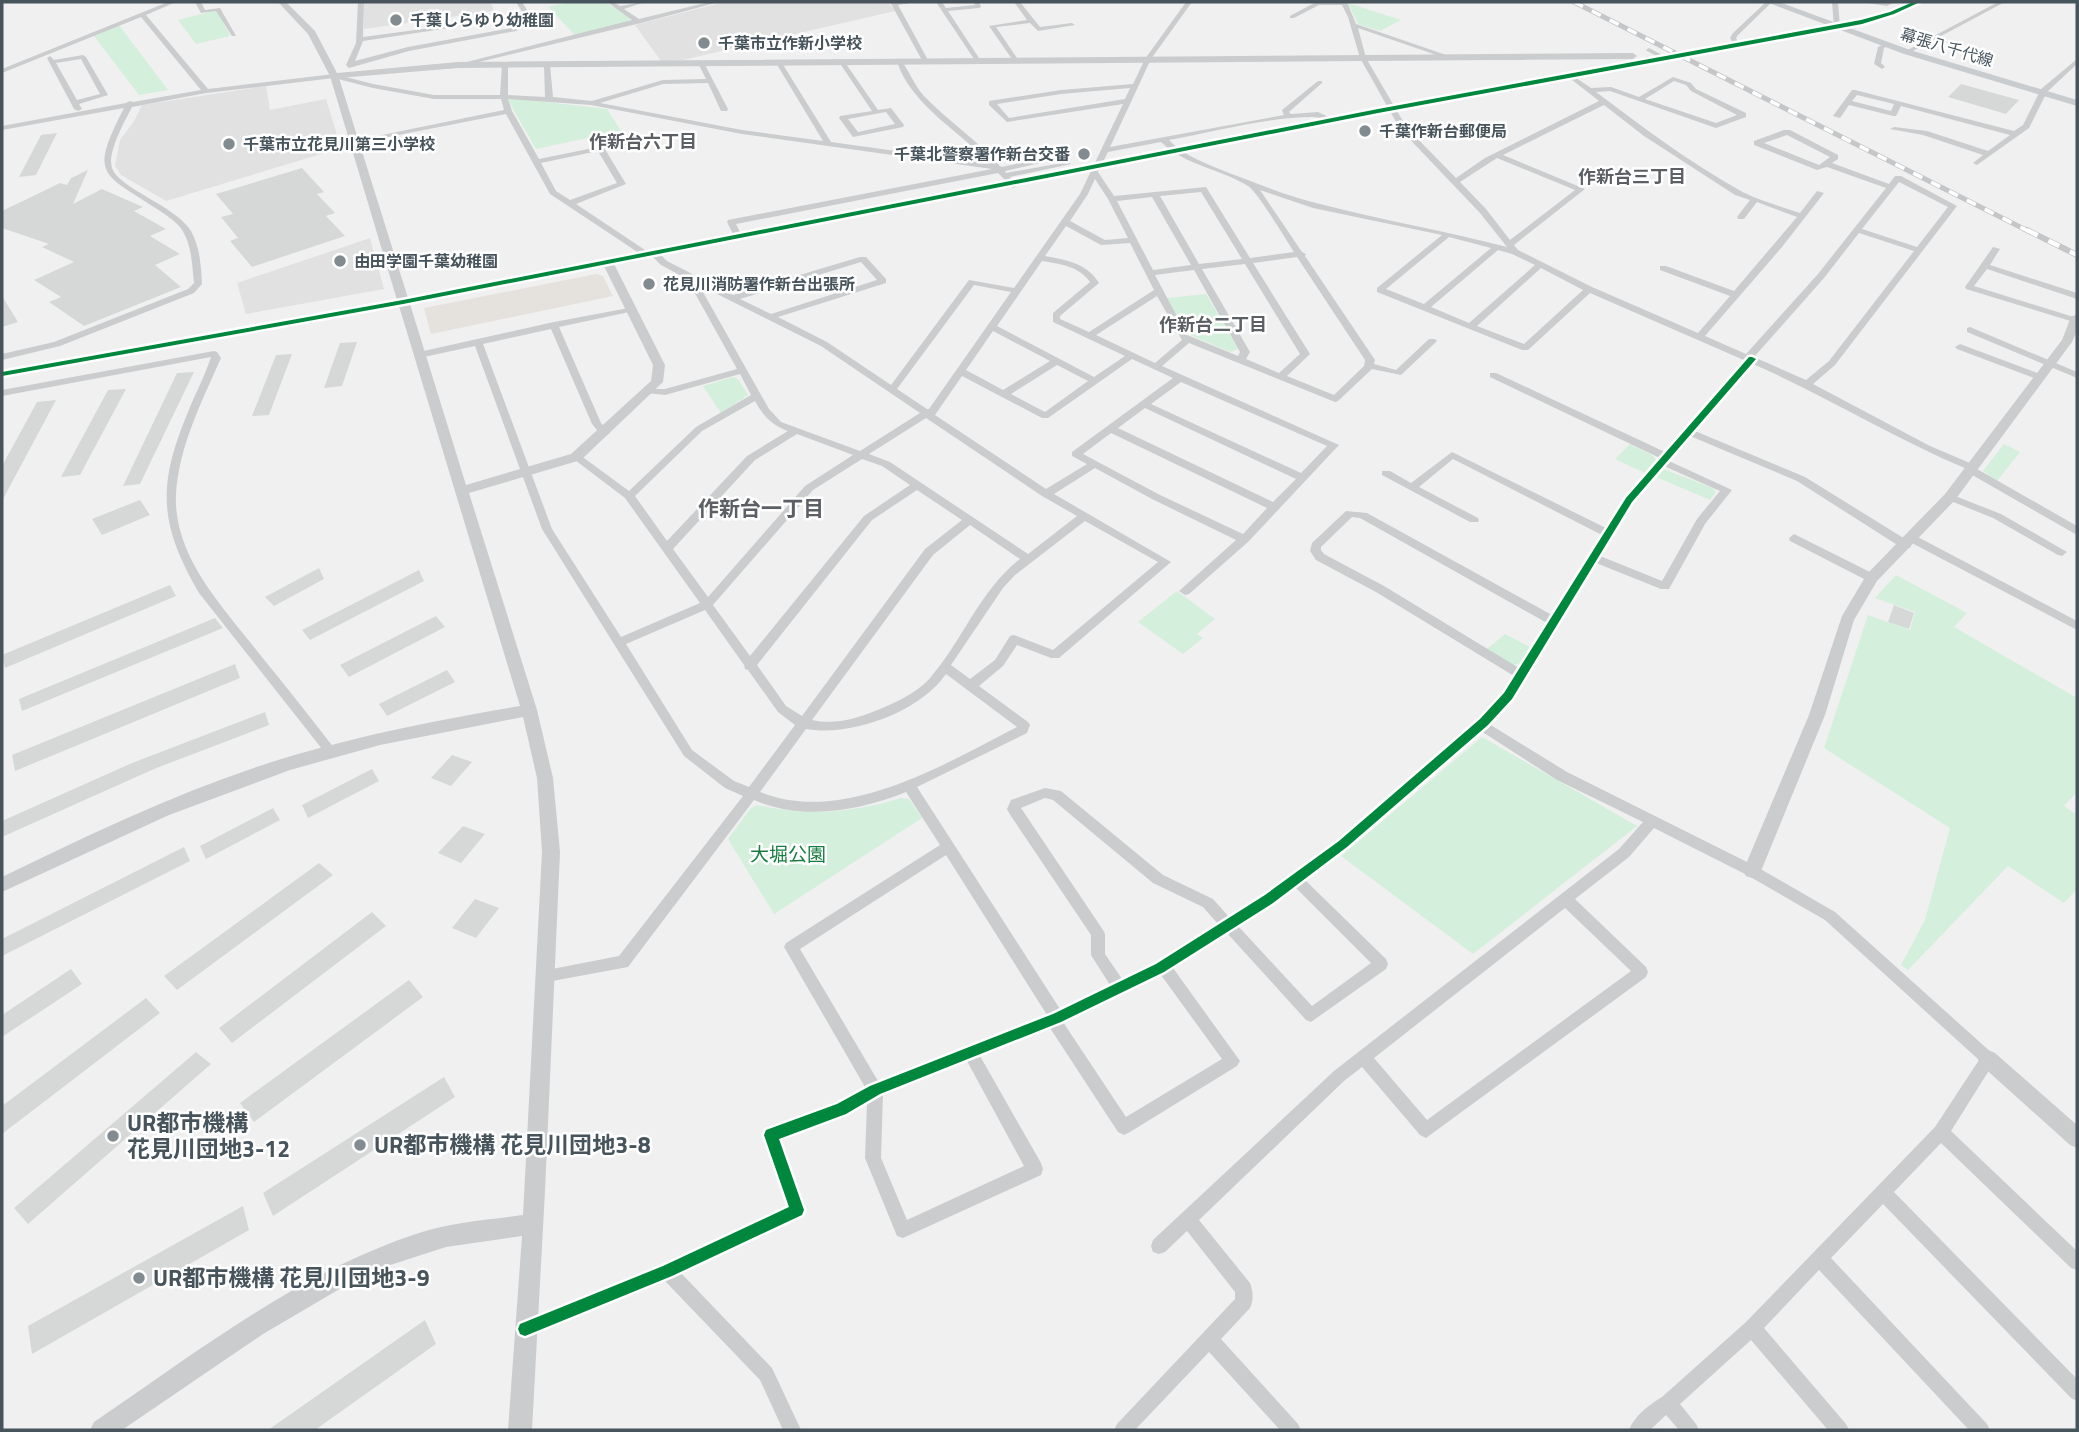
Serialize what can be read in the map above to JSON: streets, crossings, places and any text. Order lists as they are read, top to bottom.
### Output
{
  "streets": {
    "main road": ["幕張八千代線"]
  },
  "districts": [
    "作新台六丁目",
    "作新台三丁目",
    "作新台二丁目",
    "作新台一丁目"
  ],
  "parks": ["大堀公園"],
  "places": [
    "千葉しらゆり幼稚園",
    "千葉市立作新小学校",
    "千葉作新台郵便局",
    "千葉市立花見川第三小学校",
    "千葉北警察署作新台交番",
    "由田学園千葉幼稚園",
    "花見川消防署作新台出張所",
    "UR都市機構 花見川団地3-12",
    "UR都市機構 花見川団地3-8",
    "UR都市機構 花見川団地3-9"
  ]
}
